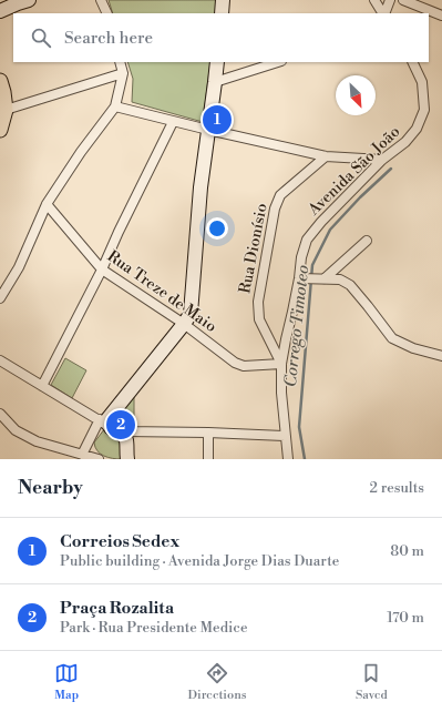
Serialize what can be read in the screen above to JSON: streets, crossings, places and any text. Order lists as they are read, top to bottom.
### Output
{
  "streets": {
    "street": ["Avenida São João", "Rua Dionísio", "Rua Treze de Maio"]
  },
  "crossings": [
    ["Avenida São João", "Rua Dionísio"],
    ["Avenida São João", "Rua Treze de Maio"],
    ["Rua Dionísio", "Rua Treze de Maio"]
  ],
  "water": ["Corrego Timoteo"],
  "north": "bottom right",
  "page": {
    "search": "Search here",
    "pins": ["1", "2"],
    "heading": ["Nearby", "2 results"],
    "list": [
      {
        "mark": "1",
        "name": "Correios Sedex",
        "note": "Public building · Avenida Jorge Dias Duarte",
        "value": "80 m"
      },
      {
        "mark": "2",
        "name": "Praça Rozalita",
        "note": "Park · Rua Presidente Medice",
        "value": "170 m"
      }
    ],
    "nav": ["Map", "Directions", "Saved"]
  }
}
